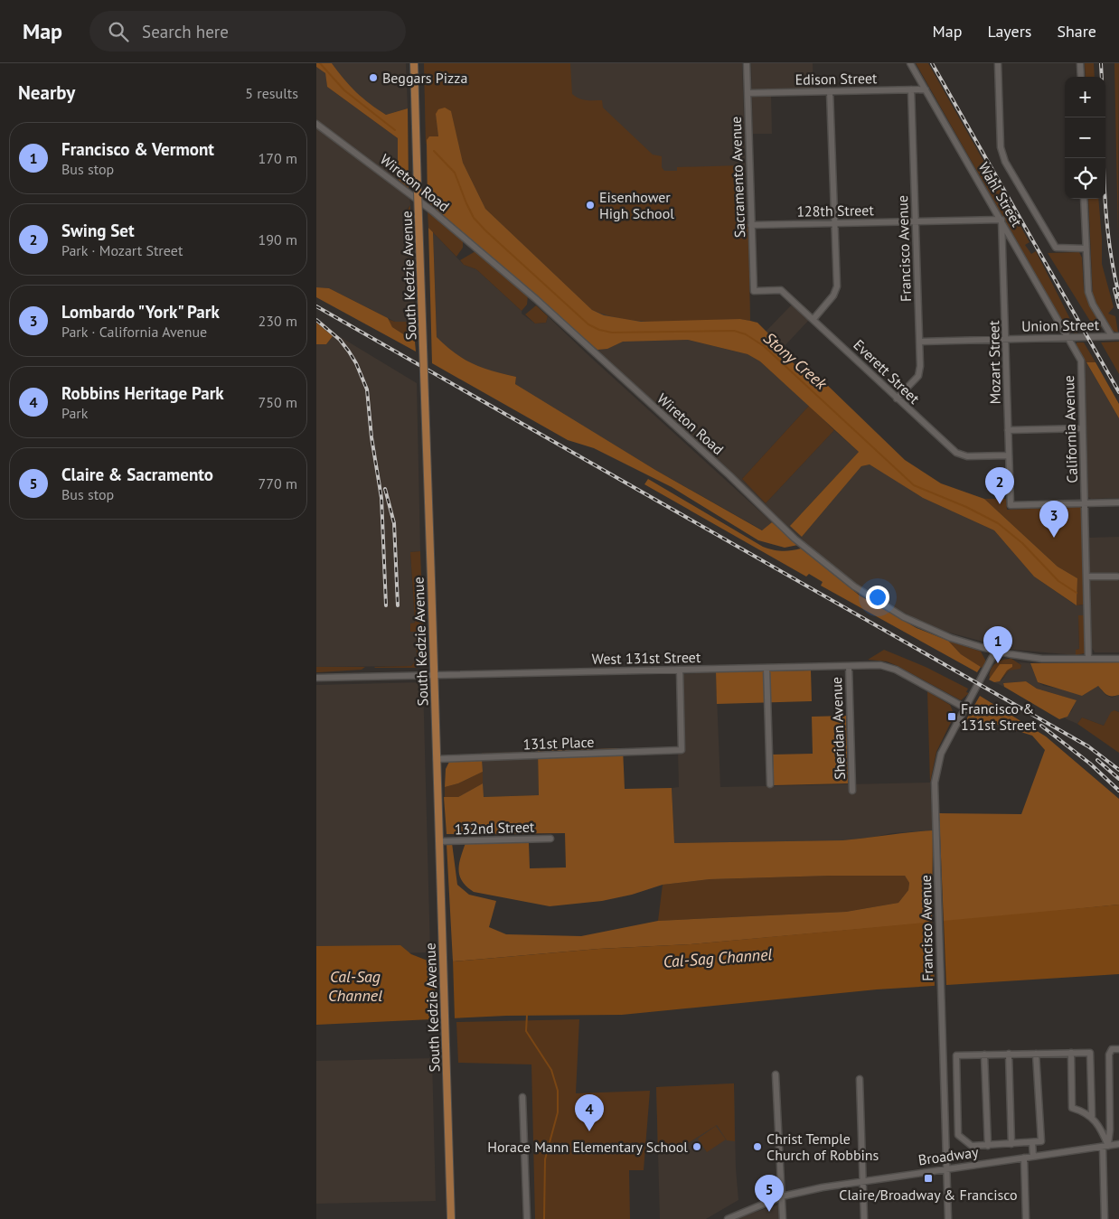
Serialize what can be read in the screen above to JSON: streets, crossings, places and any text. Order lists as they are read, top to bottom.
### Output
{
  "streets": {
    "main road": ["South Kedzie Avenue"],
    "street": [
      "Edison Street",
      "Sacramento Avenue",
      "Wireton Road",
      "Wahl Street",
      "128th Street",
      "Francisco Avenue",
      "Union Street",
      "Mozart Street",
      "Everett Street",
      "California Avenue",
      "West 131st Street",
      "Sheridan Avenue",
      "131st Place",
      "132nd Street",
      "Broadway"
    ]
  },
  "crossings": [
    ["Edison Street", "Sacramento Avenue"],
    ["Edison Street", "Wahl Street"],
    ["Edison Street", "Francisco Avenue"],
    ["Sacramento Avenue", "128th Street"],
    ["Sacramento Avenue", "Everett Street"],
    ["Wireton Road", "Francisco Avenue"],
    ["Wireton Road", "California Avenue"],
    ["Wahl Street", "128th Street"],
    ["Wahl Street", "Union Street"],
    ["Wahl Street", "Mozart Street"],
    ["Wahl Street", "California Avenue"],
    ["128th Street", "Francisco Avenue"],
    ["128th Street", "Mozart Street"],
    ["Francisco Avenue", "Union Street"],
    ["Francisco Avenue", "Everett Street"],
    ["Francisco Avenue", "West 131st Street"],
    ["Francisco Avenue", "Broadway"],
    ["South Kedzie Avenue", "West 131st Street"],
    ["South Kedzie Avenue", "131st Place"],
    ["South Kedzie Avenue", "132nd Street"],
    ["Union Street", "Mozart Street"],
    ["Union Street", "California Avenue"],
    ["Mozart Street", "Everett Street"],
    ["Mozart Street", "California Avenue"],
    ["West 131st Street", "Sheridan Avenue"],
    ["West 131st Street", "131st Place"]
  ],
  "water": ["Stony Creek", "Cal-Sag Channel"],
  "places": {
    "other": [
      "Beggars Pizza",
      "Eisenhower High School",
      "Horace Mann Elementary School",
      "Christ Temple Church of Robbins"
    ],
    "transit": ["Francisco & 131st Street", "Claire/Broadway & Francisco"]
  },
  "page": {
    "header": "Map",
    "search": "Search here",
    "nav": ["Map", "Layers", "Share"],
    "heading": ["Nearby", "5 results"],
    "map_buttons": ["+", "−"],
    "list": [
      {
        "mark": "1",
        "name": "Francisco & Vermont",
        "note": "Bus stop",
        "value": "170 m"
      },
      {
        "mark": "2",
        "name": "Swing Set",
        "note": "Park · Mozart Street",
        "value": "190 m"
      },
      {
        "mark": "3",
        "name": "Lombardo \"York\" Park",
        "note": "Park · California Avenue",
        "value": "230 m"
      },
      {
        "mark": "4",
        "name": "Robbins Heritage Park",
        "note": "Park",
        "value": "750 m"
      },
      {
        "mark": "5",
        "name": "Claire & Sacramento",
        "note": "Bus stop",
        "value": "770 m"
      }
    ],
    "pins": [
      "2",
      "3",
      "1",
      "4",
      "5"
    ]
  }
}
